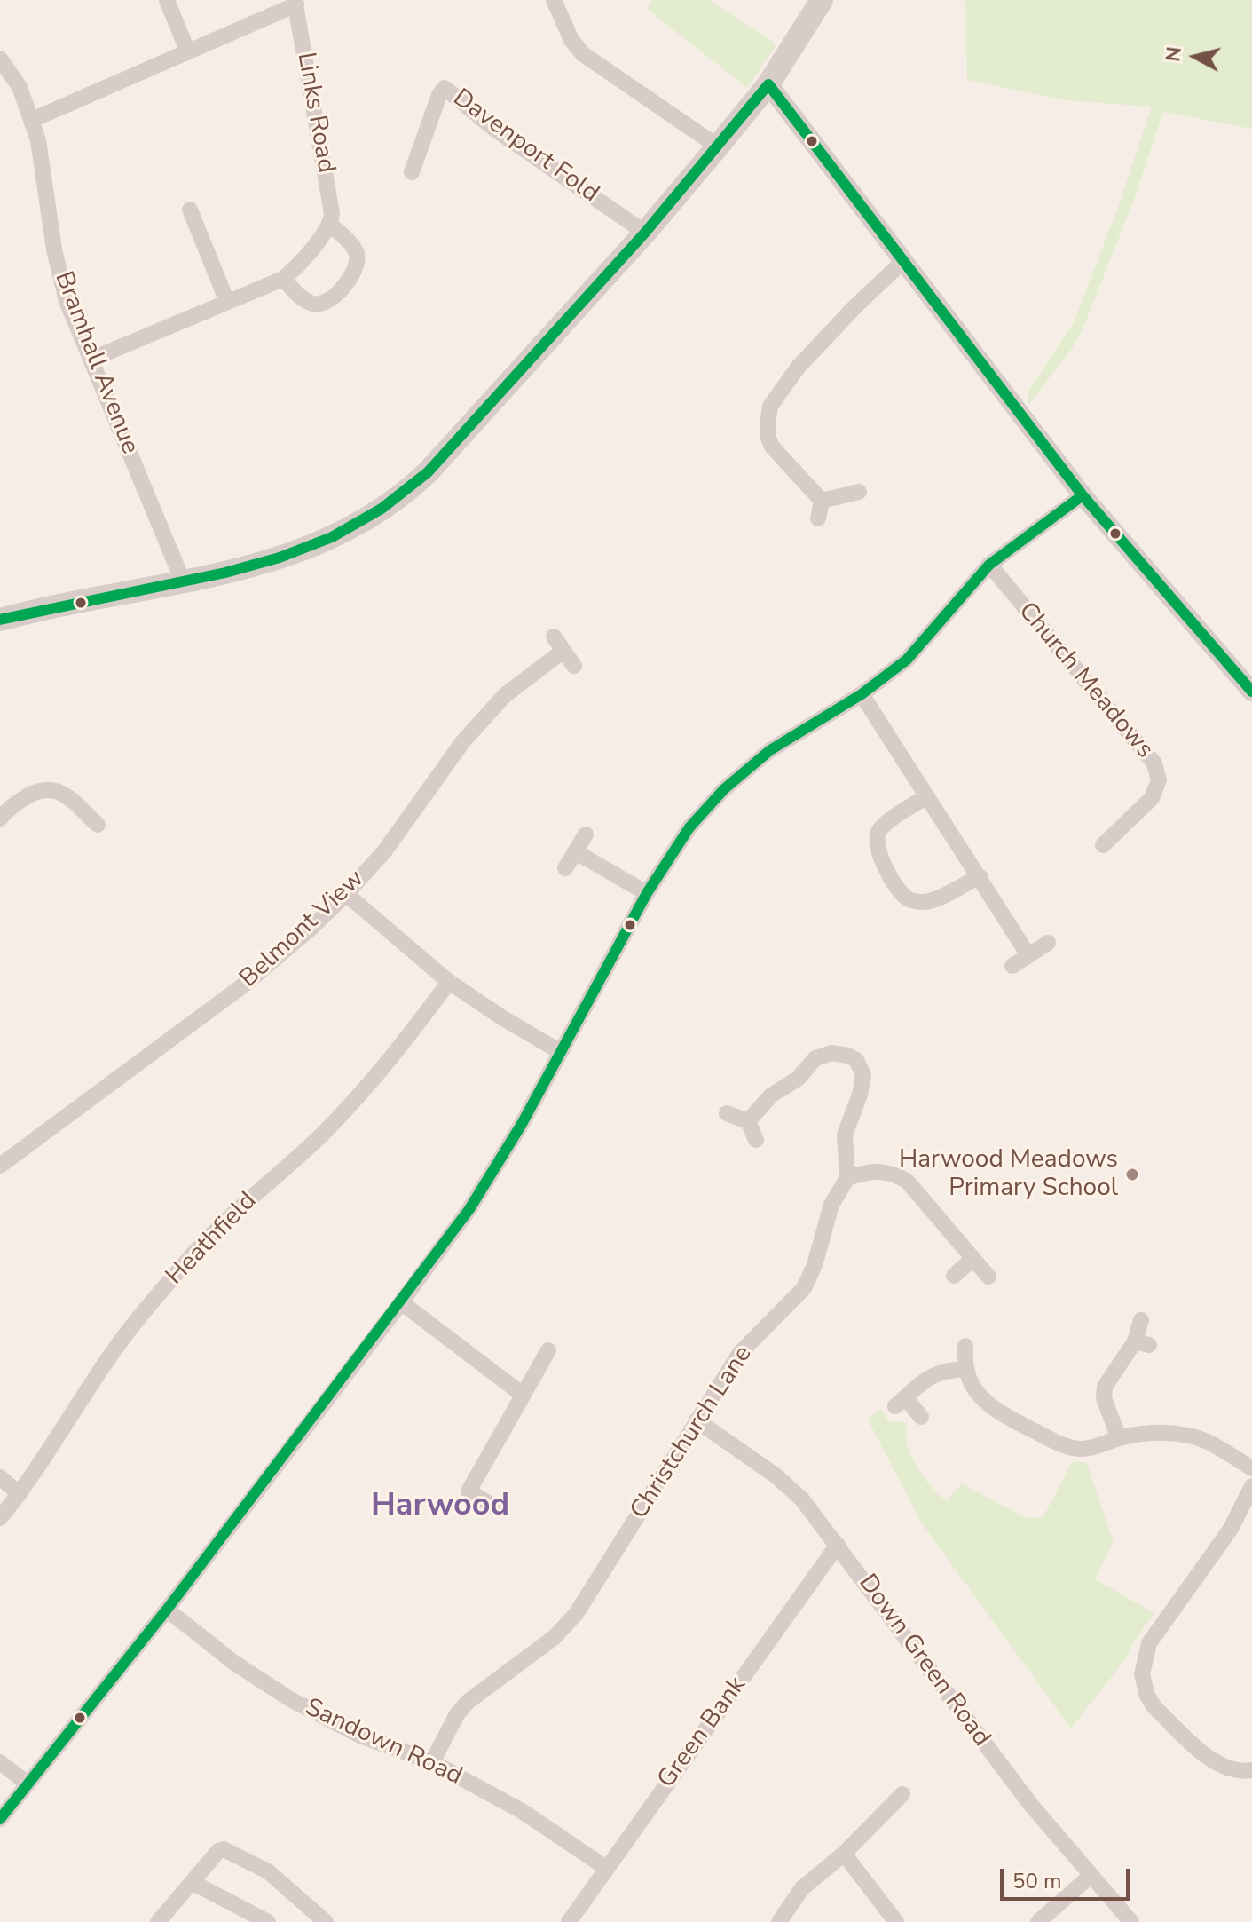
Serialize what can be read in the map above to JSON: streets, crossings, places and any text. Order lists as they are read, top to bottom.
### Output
{
  "streets": {
    "street": [
      "Links Road",
      "Davenport Fold",
      "Bramhall Avenue",
      "Church Meadows",
      "Belmont View",
      "Heathfield",
      "Christchurch Lane",
      "Down Green Road",
      "Green Bank",
      "Sandown Road"
    ]
  },
  "crossings": [
    ["Christchurch Lane", "Down Green Road"],
    ["Christchurch Lane", "Sandown Road"],
    ["Down Green Road", "Green Bank"],
    ["Green Bank", "Sandown Road"]
  ],
  "districts": ["Harwood"],
  "places": ["Harwood Meadows Primary School"],
  "scale_bar": "50 m",
  "north": "left"
}
